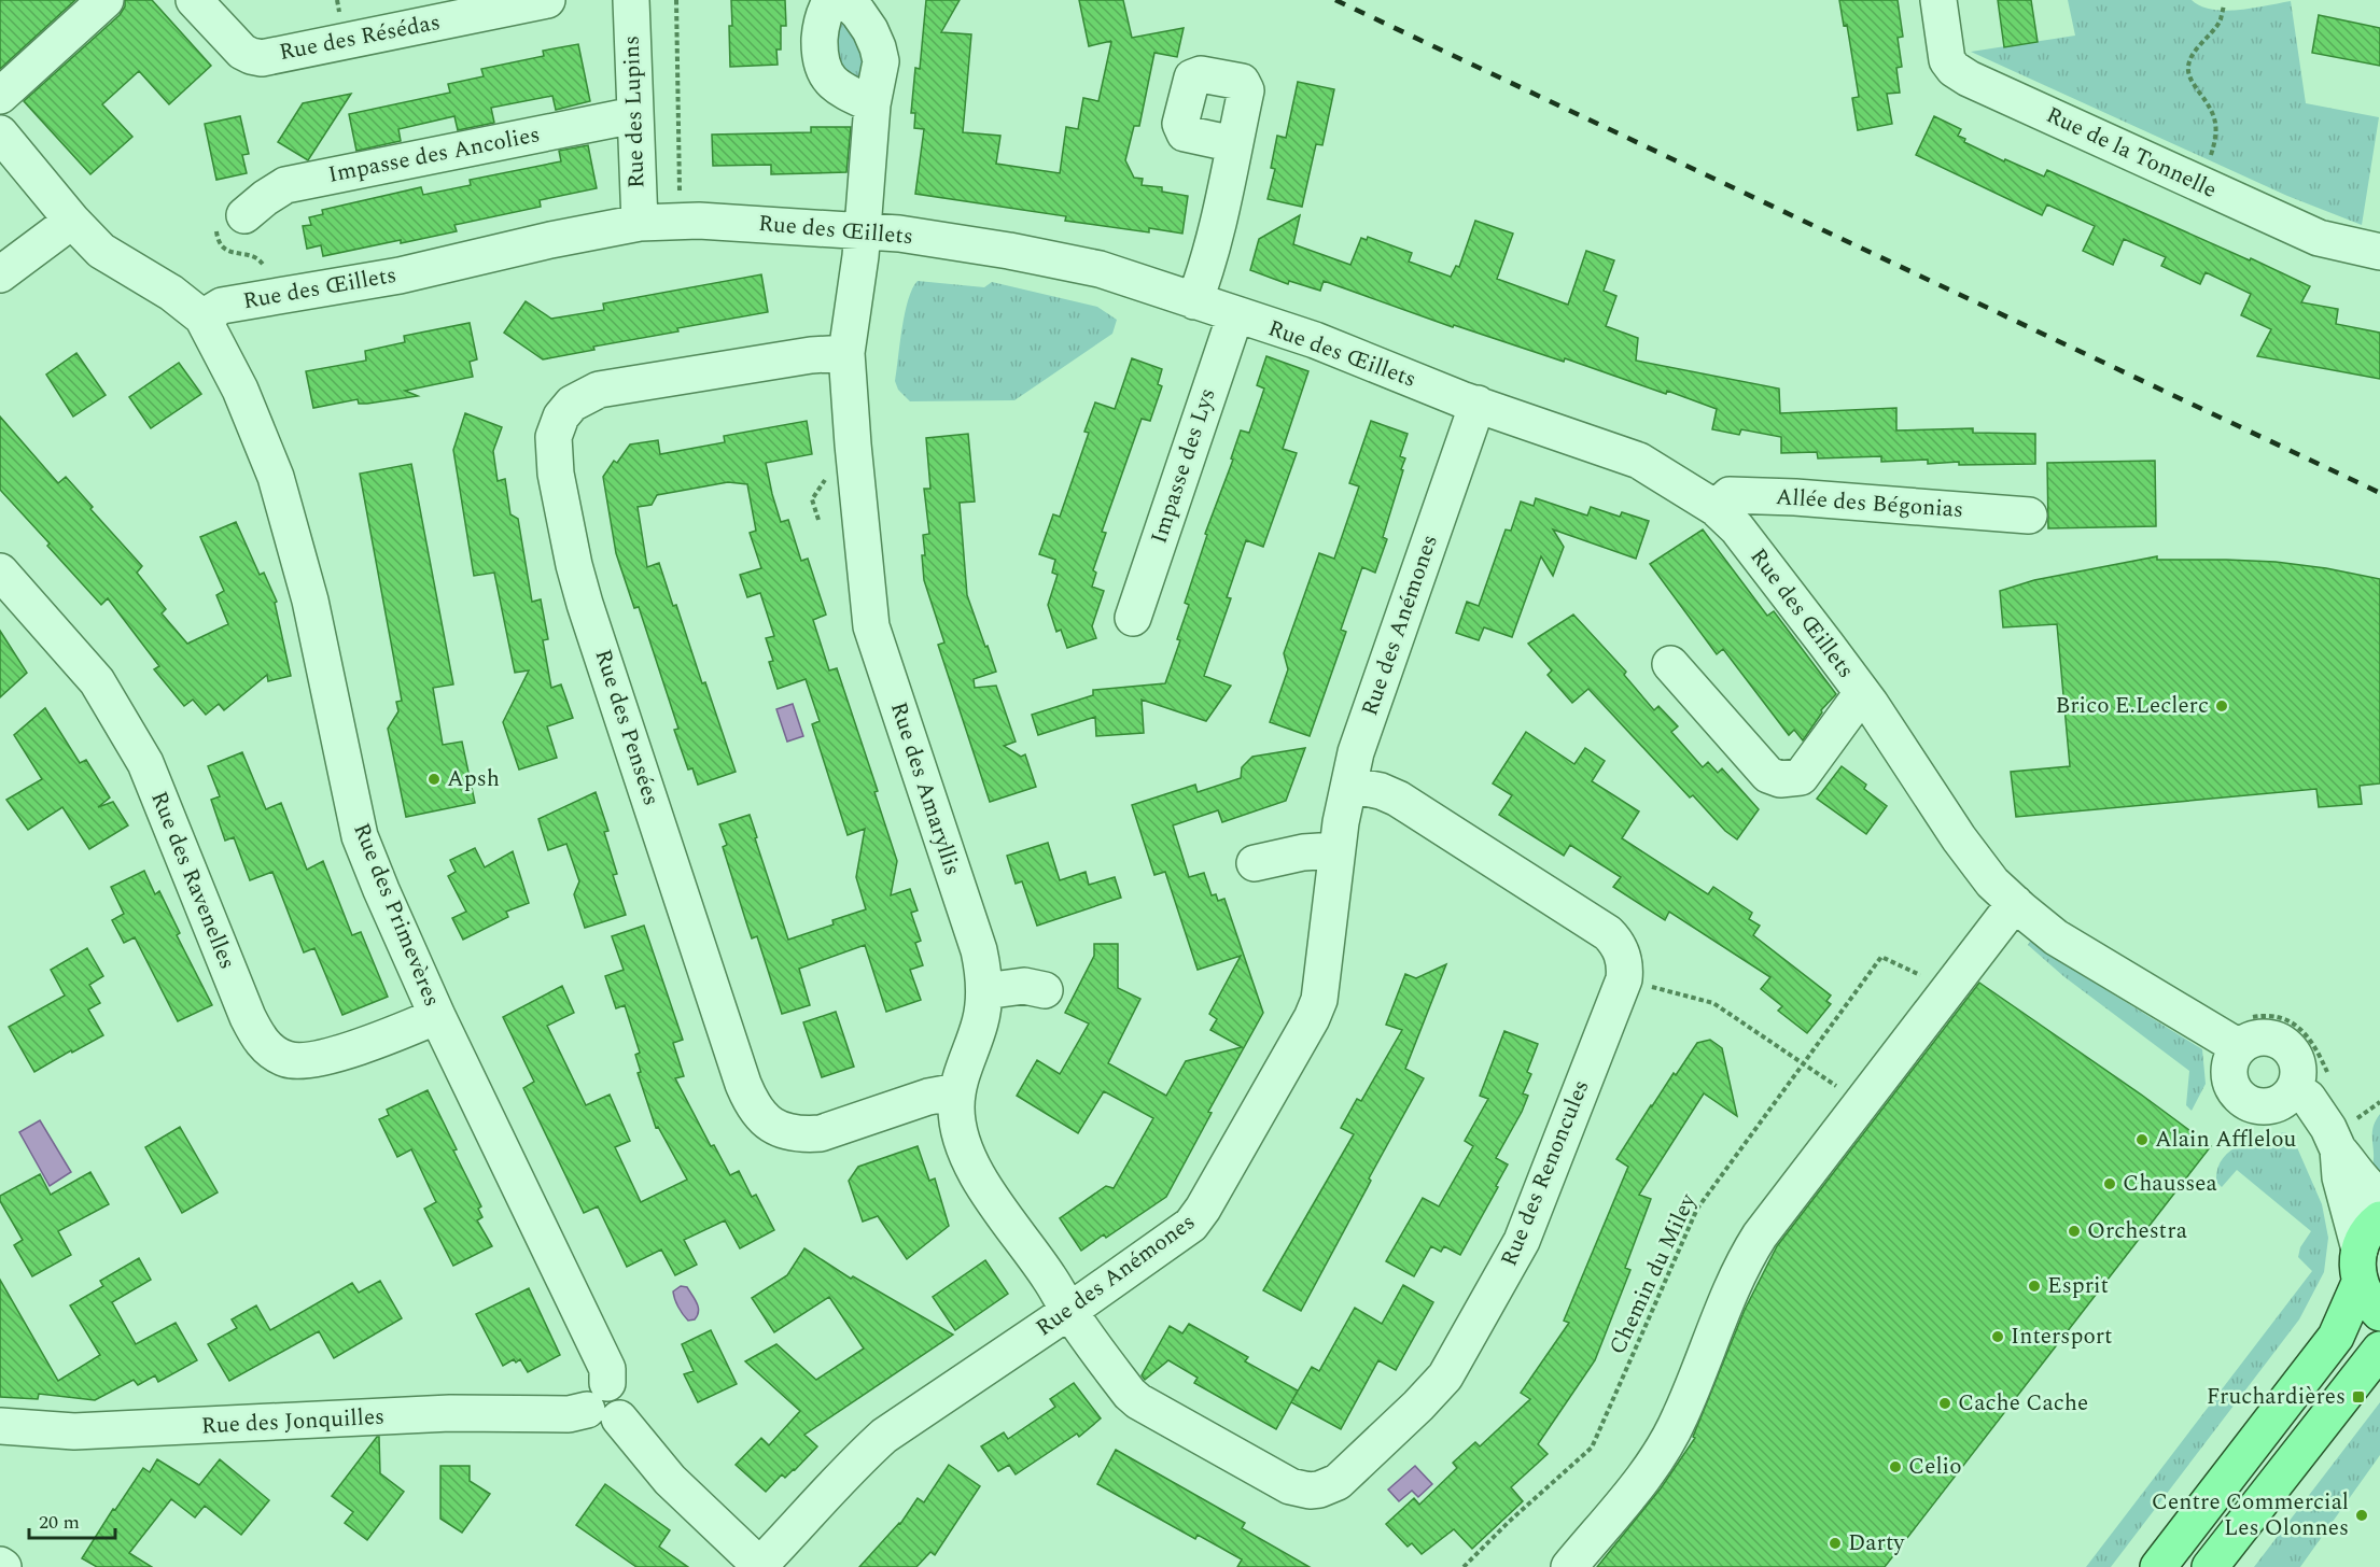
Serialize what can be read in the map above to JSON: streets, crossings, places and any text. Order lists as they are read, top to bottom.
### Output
{
  "streets": {
    "street": [
      "Rue des Résédas",
      "Rue des Lupins",
      "Rue de la Tonnelle",
      "Impasse des Ancolies",
      "Rue des Œillets",
      "Impasse des Lys",
      "Allée des Bégonias",
      "Rue des Anémones",
      "Rue des Pensées",
      "Rue des Amaryllis",
      "Rue des Ravenelles",
      "Rue des Primevères",
      "Rue des Renoncules",
      "Rue des Jonquilles"
    ],
    "path": ["Chemin du Miley"]
  },
  "crossings": [
    ["Rue des Lupins", "Impasse des Ancolies"],
    ["Rue des Lupins", "Rue des Œillets"],
    ["Rue des Œillets", "Impasse des Lys"],
    ["Rue des Œillets", "Allée des Bégonias"],
    ["Rue des Œillets", "Rue des Anémones"],
    ["Rue des Œillets", "Rue des Amaryllis"],
    ["Rue des Œillets", "Rue des Primevères"],
    ["Rue des Anémones", "Rue des Amaryllis"],
    ["Rue des Anémones", "Rue des Primevères"],
    ["Rue des Anémones", "Rue des Renoncules"],
    ["Rue des Pensées", "Rue des Amaryllis"],
    ["Rue des Amaryllis", "Rue des Renoncules"],
    ["Rue des Ravenelles", "Rue des Primevères"],
    ["Rue des Primevères", "Rue des Jonquilles"]
  ],
  "places": {
    "other": [
      "Brico E.Leclerc",
      "Apsh",
      "Alain Afflelou",
      "Chaussea",
      "Orchestra",
      "Esprit",
      "Intersport",
      "Cache Cache",
      "Celio",
      "Centre Commercial Les Olonnes",
      "Darty"
    ],
    "transit": ["Fruchardières"]
  },
  "scale_bar": "20 m"
}
